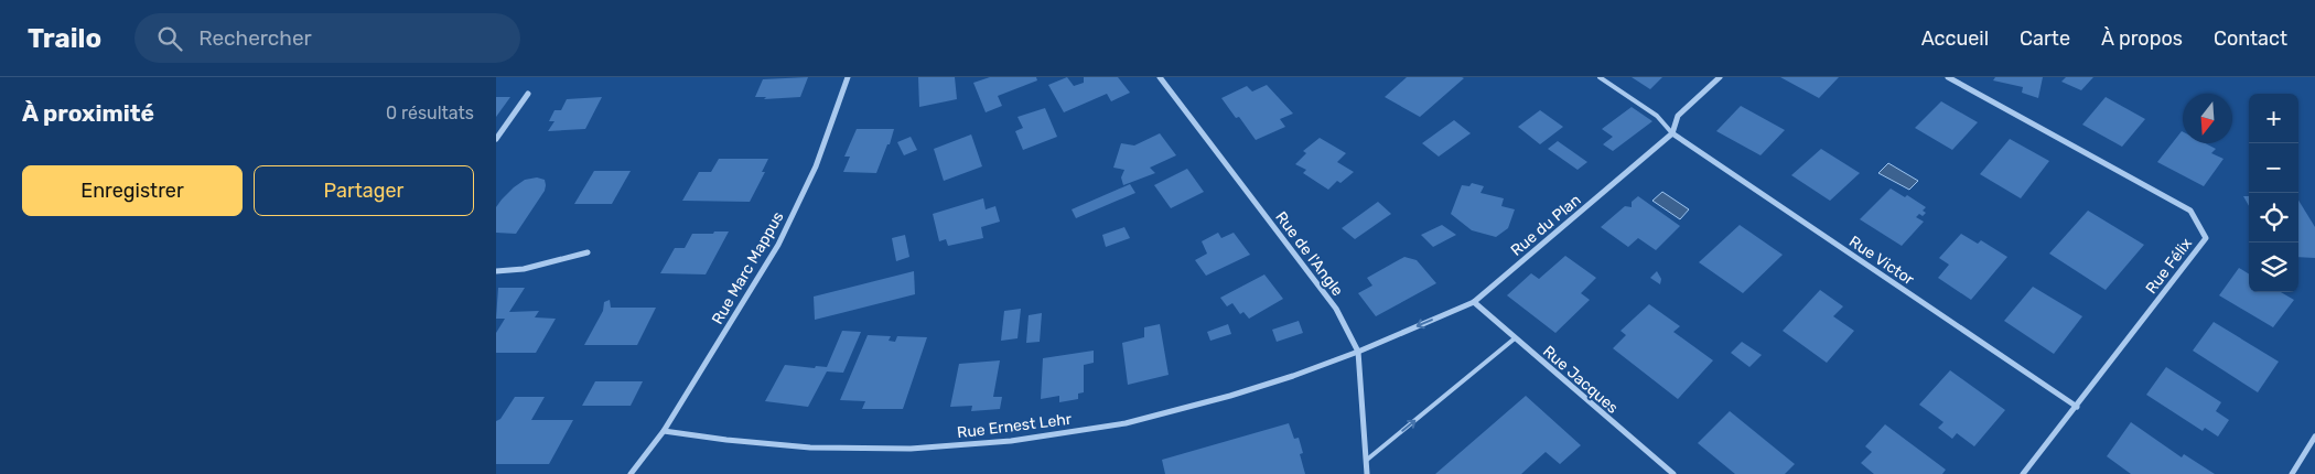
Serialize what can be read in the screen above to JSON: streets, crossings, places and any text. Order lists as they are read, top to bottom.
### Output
{
  "streets": {
    "street": [
      "Rue du Plan",
      "Rue de l'Angle",
      "Rue Victor",
      "Rue Félix",
      "Rue Marc Mappus",
      "Rue Jacques",
      "Rue Ernest Lehr"
    ]
  },
  "crossings": [
    ["Rue du Plan", "Rue de l'Angle"],
    ["Rue du Plan", "Rue Victor"],
    ["Rue du Plan", "Rue Jacques"],
    ["Rue du Plan", "Rue Ernest Lehr"],
    ["Rue de l'Angle", "Rue Ernest Lehr"],
    ["Rue Victor", "Rue Félix"],
    ["Rue Marc Mappus", "Rue Ernest Lehr"]
  ],
  "north": "bottom",
  "page": {
    "header": "Trailo",
    "search": "Rechercher",
    "nav": [
      "Accueil",
      "Carte",
      "À propos",
      "Contact"
    ],
    "heading": ["À proximité", "0 résultats"],
    "map_buttons": ["+", "−"],
    "buttons": ["Enregistrer", "Partager"]
  }
}
